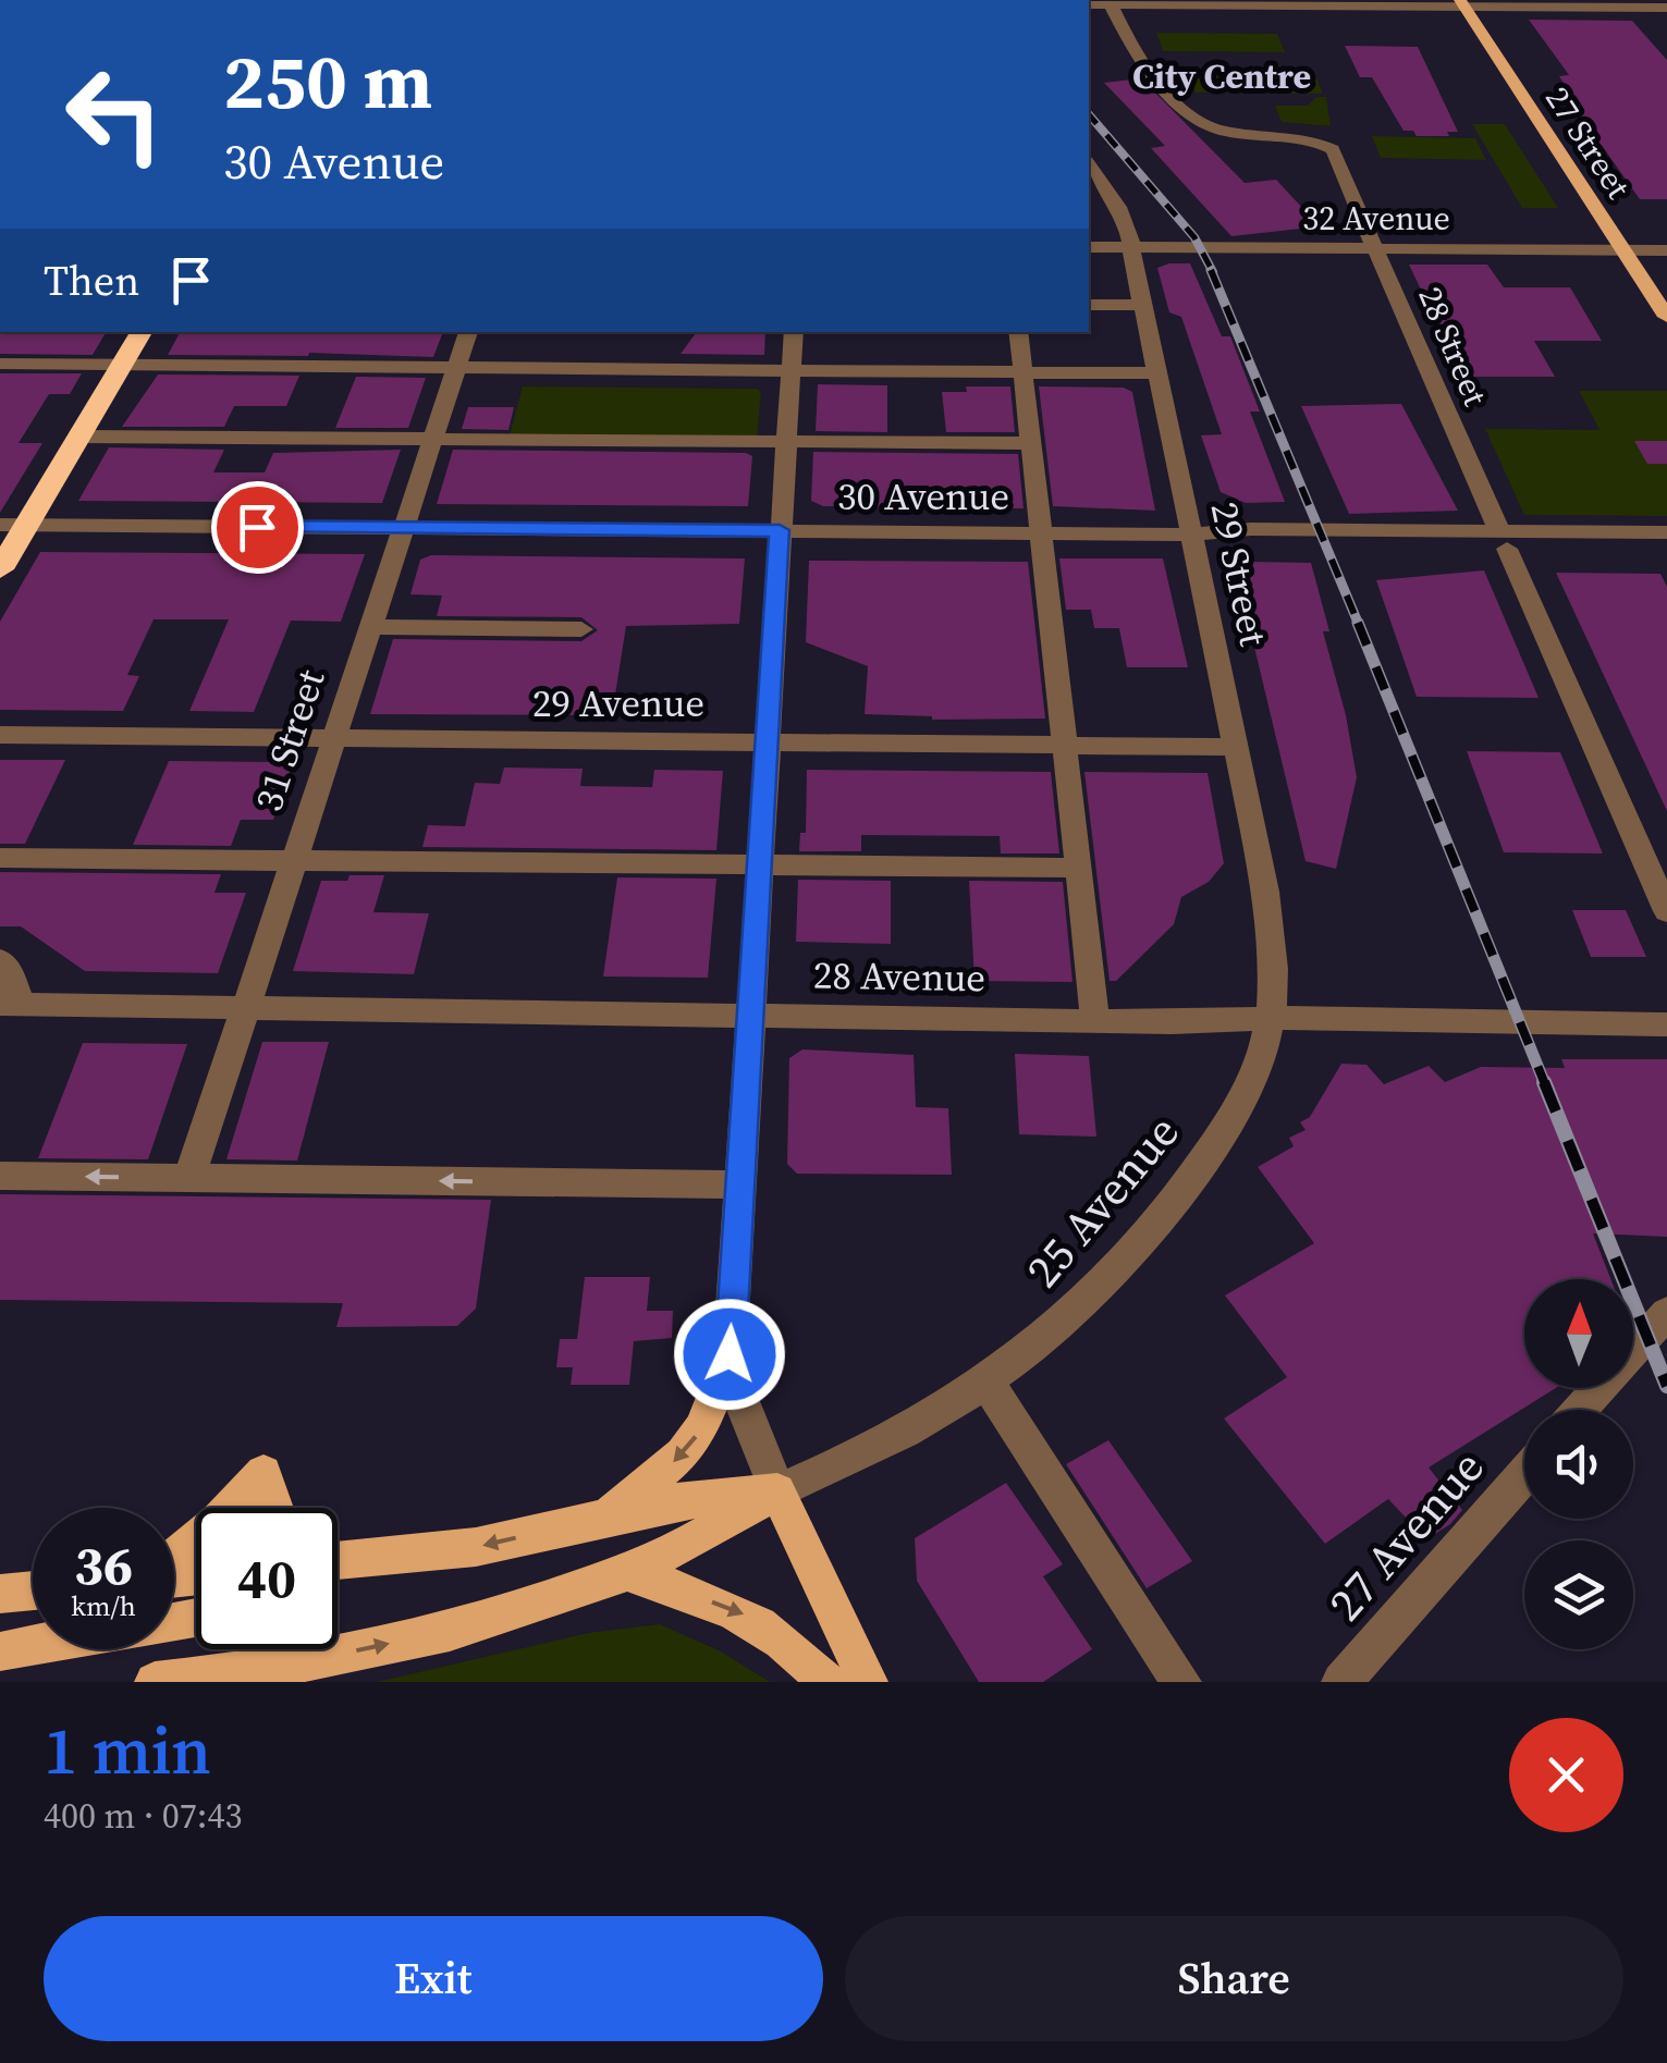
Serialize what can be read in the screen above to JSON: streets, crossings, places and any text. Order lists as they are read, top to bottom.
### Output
{
  "streets": {
    "main road": ["27 Street", "25 Avenue"],
    "street": [
      "32 Avenue",
      "28 Street",
      "30 Avenue",
      "29 Street",
      "29 Avenue",
      "31 Street",
      "28 Avenue",
      "27 Avenue"
    ]
  },
  "crossings": [
    ["27 Street", "32 Avenue"],
    ["32 Avenue", "28 Street"],
    ["32 Avenue", "29 Street"],
    ["28 Street", "30 Avenue"],
    ["30 Avenue", "29 Street"],
    ["30 Avenue", "31 Street"],
    ["29 Street", "29 Avenue"],
    ["29 Street", "28 Avenue"],
    ["29 Street", "25 Avenue"],
    ["29 Avenue", "31 Street"],
    ["31 Street", "28 Avenue"],
    ["28 Avenue", "25 Avenue"]
  ],
  "districts": ["City Centre"],
  "north": "top",
  "page": {
    "turn": ["250 m", "30 Avenue"],
    "then": "Then",
    "speed": "36 km/h",
    "limit": "40",
    "heading": ["1 min", "400 m · 07:43"],
    "buttons": ["Exit", "Share"]
  }
}
